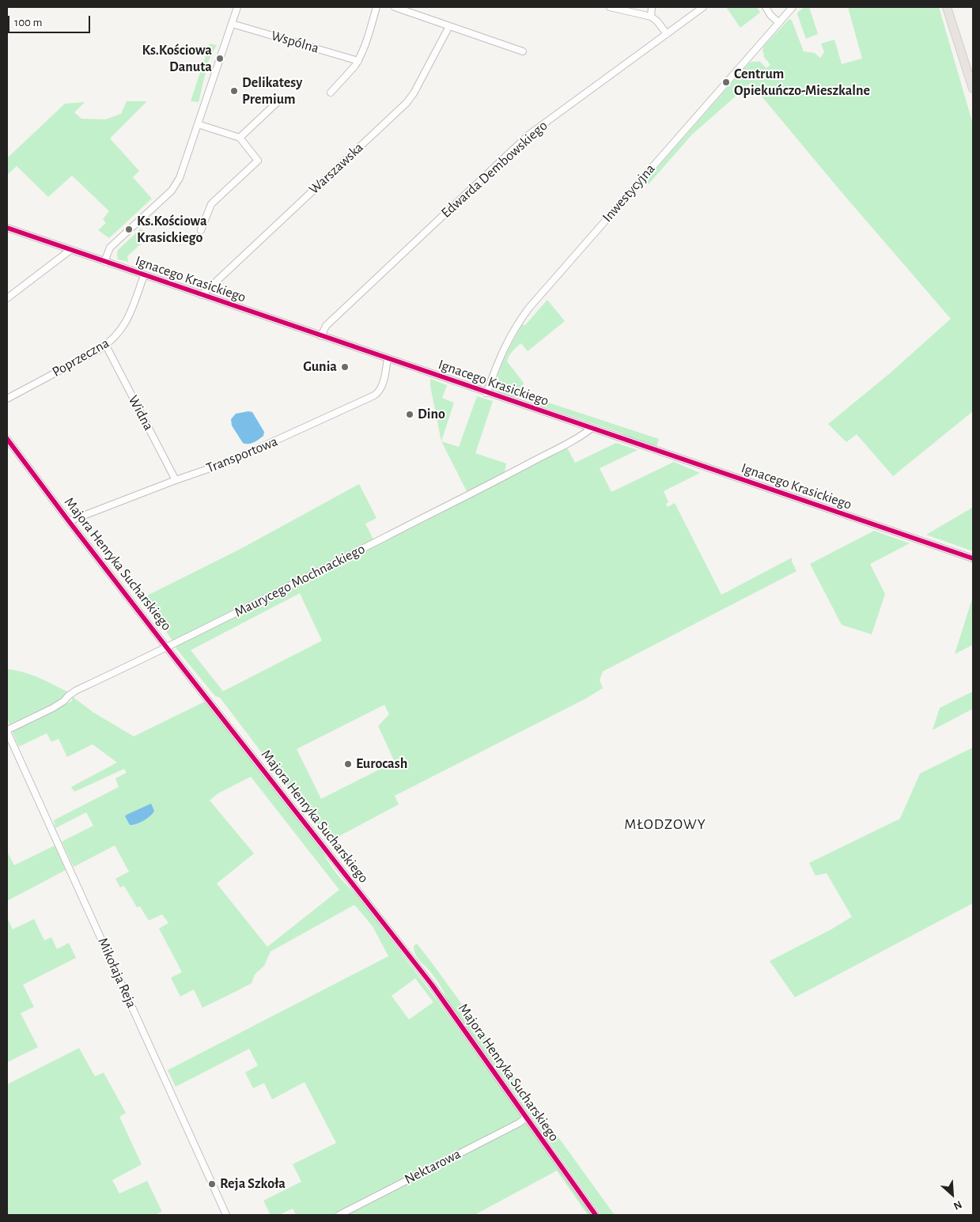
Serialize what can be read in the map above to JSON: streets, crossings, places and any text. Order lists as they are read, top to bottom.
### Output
{
  "streets": {
    "street": [
      "Wspólna",
      "Warszawska",
      "Edwarda Dembowskiego",
      "Inwestycyjna",
      "Ignacego Krasickiego",
      "Poprzeczna",
      "Widna",
      "Transportowa",
      "Majora Henryka Sucharskiego",
      "Maurycego Mochnackiego",
      "Mikołaja Reja",
      "Nektarowa"
    ]
  },
  "crossings": [
    ["Warszawska", "Ignacego Krasickiego"],
    ["Edwarda Dembowskiego", "Ignacego Krasickiego"],
    ["Inwestycyjna", "Ignacego Krasickiego"],
    ["Ignacego Krasickiego", "Poprzeczna"],
    ["Ignacego Krasickiego", "Transportowa"],
    ["Ignacego Krasickiego", "Maurycego Mochnackiego"],
    ["Poprzeczna", "Widna"],
    ["Widna", "Transportowa"],
    ["Transportowa", "Majora Henryka Sucharskiego"],
    ["Majora Henryka Sucharskiego", "Maurycego Mochnackiego"],
    ["Majora Henryka Sucharskiego", "Nektarowa"],
    ["Maurycego Mochnackiego", "Mikołaja Reja"]
  ],
  "districts": ["MŁODZOWY"],
  "places": [
    "Ks.Kościowa Danuta",
    "Centrum Opiekuńczo-Mieszkalne",
    "Delikatesy Premium",
    "Ks.Kościowa Krasickiego",
    "Gunia",
    "Dino",
    "Eurocash",
    "Reja Szkoła"
  ],
  "scale_bar": "100 m",
  "north": "bottom right"
}
